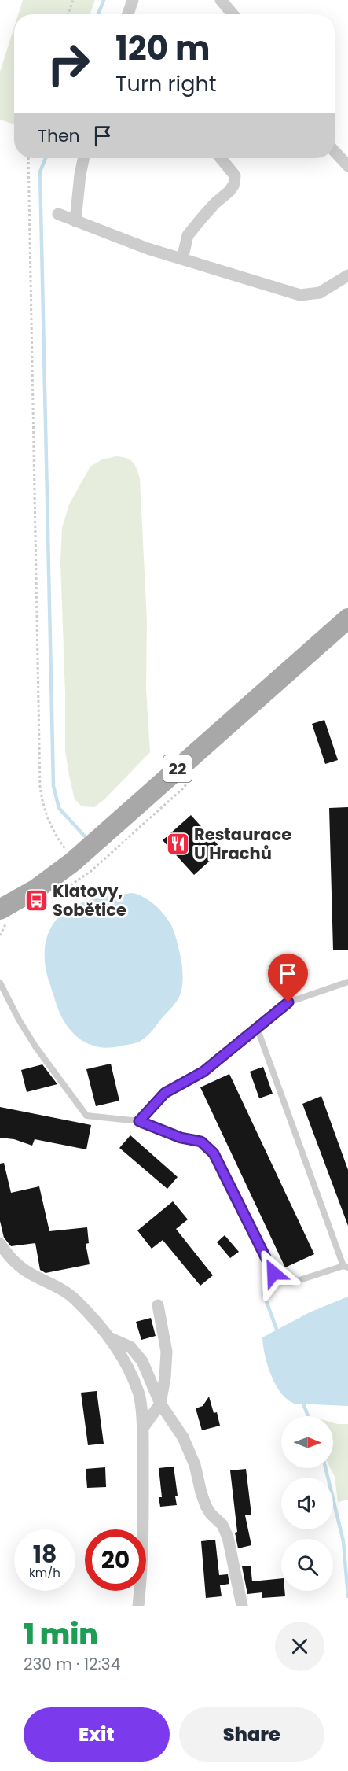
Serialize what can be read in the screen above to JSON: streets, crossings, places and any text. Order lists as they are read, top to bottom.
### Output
{
  "streets": {
    "main road": ["22"]
  },
  "places": {
    "restaurant": ["Restaurace U Hrachů"],
    "bus stop": ["Klatovy, Sobětice"]
  },
  "north": "right",
  "page": {
    "turn": ["120 m", "Turn right"],
    "then": "Then",
    "speed": "18 km/h",
    "limit": "20",
    "heading": ["1 min", "230 m · 12:34"],
    "buttons": ["Exit", "Share"]
  }
}
